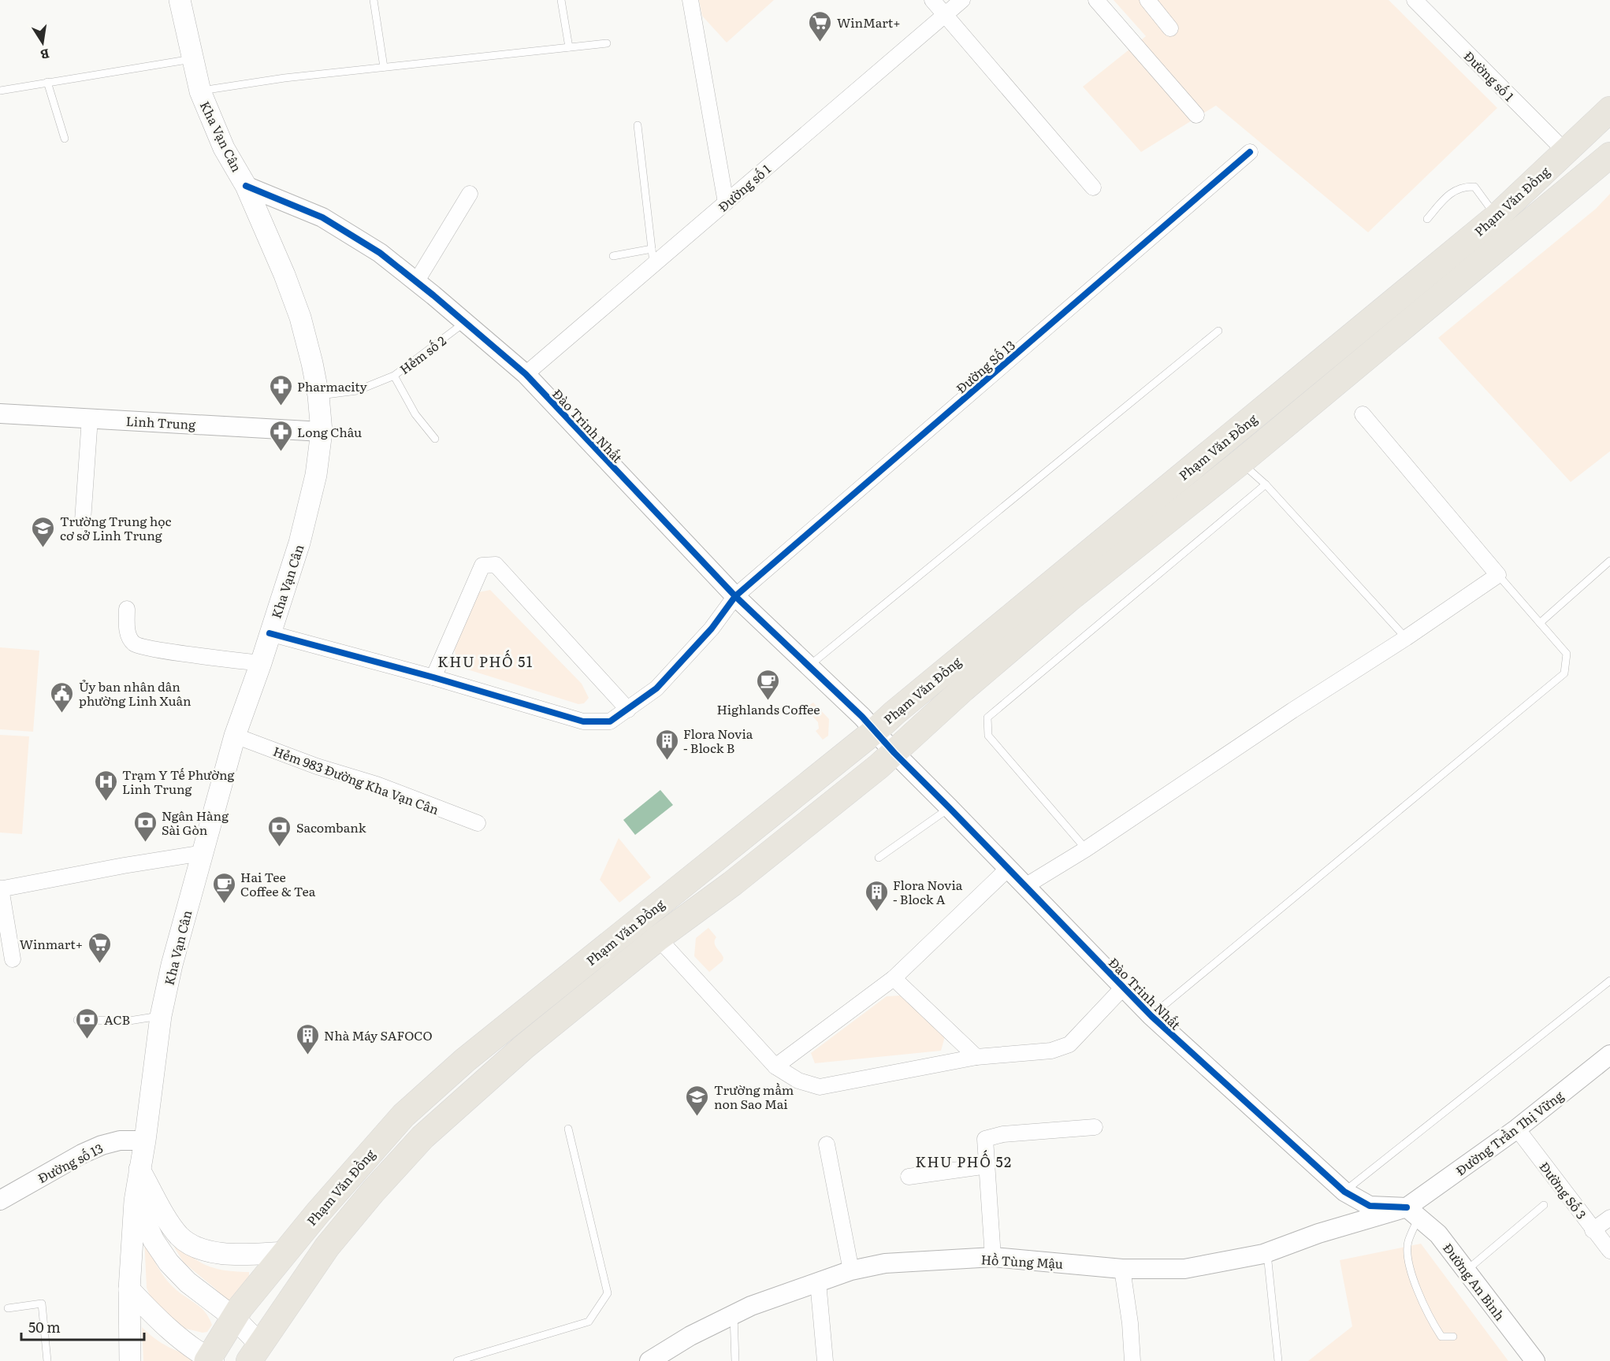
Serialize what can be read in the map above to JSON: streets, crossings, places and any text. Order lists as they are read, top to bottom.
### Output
{
  "streets": {
    "highway": ["Phạm Văn Đồng"],
    "main road": ["Kha Vạn Cân"],
    "street": [
      "Đường số 1",
      "Đường Số 13",
      "Linh Trung",
      "Đào Trinh Nhất",
      "Hẻm 983 Đường Kha Vạn Cân",
      "Đường Trần Thị Vững",
      "Đường số 13",
      "Đường Số 3",
      "Hồ Tùng Mậu",
      "Đường An Bình"
    ],
    "lane": ["Hẻm số 2"]
  },
  "crossings": [
    ["Đường số 1", "Phạm Văn Đồng"],
    ["Đường số 1", "Đào Trinh Nhất"],
    ["Kha Vạn Cân", "Đường Số 13"],
    ["Kha Vạn Cân", "Linh Trung"],
    ["Kha Vạn Cân", "Đào Trinh Nhất"],
    ["Kha Vạn Cân", "Hẻm 983 Đường Kha Vạn Cân"],
    ["Kha Vạn Cân", "Đường số 13"],
    ["Phạm Văn Đồng", "Đào Trinh Nhất"],
    ["Hẻm số 2", "Đào Trinh Nhất"],
    ["Đường Số 13", "Đào Trinh Nhất"],
    ["Đào Trinh Nhất", "Đường Trần Thị Vững"],
    ["Đào Trinh Nhất", "Hồ Tùng Mậu"],
    ["Đào Trinh Nhất", "Đường An Bình"],
    ["Đường Trần Thị Vững", "Đường Số 3"],
    ["Đường Trần Thị Vững", "Hồ Tùng Mậu"],
    ["Đường Trần Thị Vững", "Đường An Bình"],
    ["Hồ Tùng Mậu", "Đường An Bình"]
  ],
  "districts": ["KHU PHỐ 51", "KHU PHỐ 52"],
  "places": {
    "supermarket": ["WinMart+", "Winmart+"],
    "pharmacy": ["Pharmacity", "Long Châu"],
    "school or university": ["Trường Trung học cơ sở Linh Trung", "Trường mầm non Sao Mai"],
    "cafe": ["Highlands Coffee", "Hai Tee Coffee & Tea"],
    "public building": ["Ủy ban nhân dân phường Linh Xuân"],
    "building": ["Flora Novia - Block B", "Flora Novia - Block A", "Nhà Máy SAFOCO"],
    "hospital": ["Trạm Y Tế Phường Linh Trung"],
    "bank": ["Ngân Hàng Sài Gòn", "Sacombank", "ACB"]
  },
  "scale_bar": "50 m",
  "north": "bottom"
}
